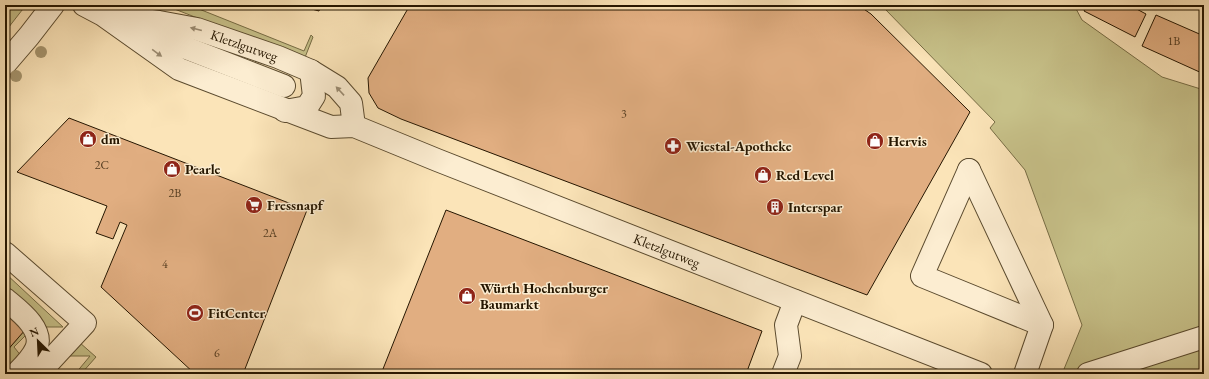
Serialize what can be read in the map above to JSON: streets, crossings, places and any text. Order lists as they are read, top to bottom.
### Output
{
  "streets": {
    "street": ["Kletzlgutweg"]
  },
  "places": {
    "shop": [
      "dm",
      "Hervis",
      "Pearle",
      "Red Level",
      "Würth Hochenburger Baumarkt"
    ],
    "pharmacy": ["Wiestal-Apotheke"],
    "supermarket": ["Fressnapf"],
    "building": ["Interspar"],
    "sports": ["FitCenter"]
  },
  "house_numbers": [
    "1B",
    "3",
    "2C",
    "2B",
    "2A",
    "4",
    "6"
  ],
  "north": "top left"
}
